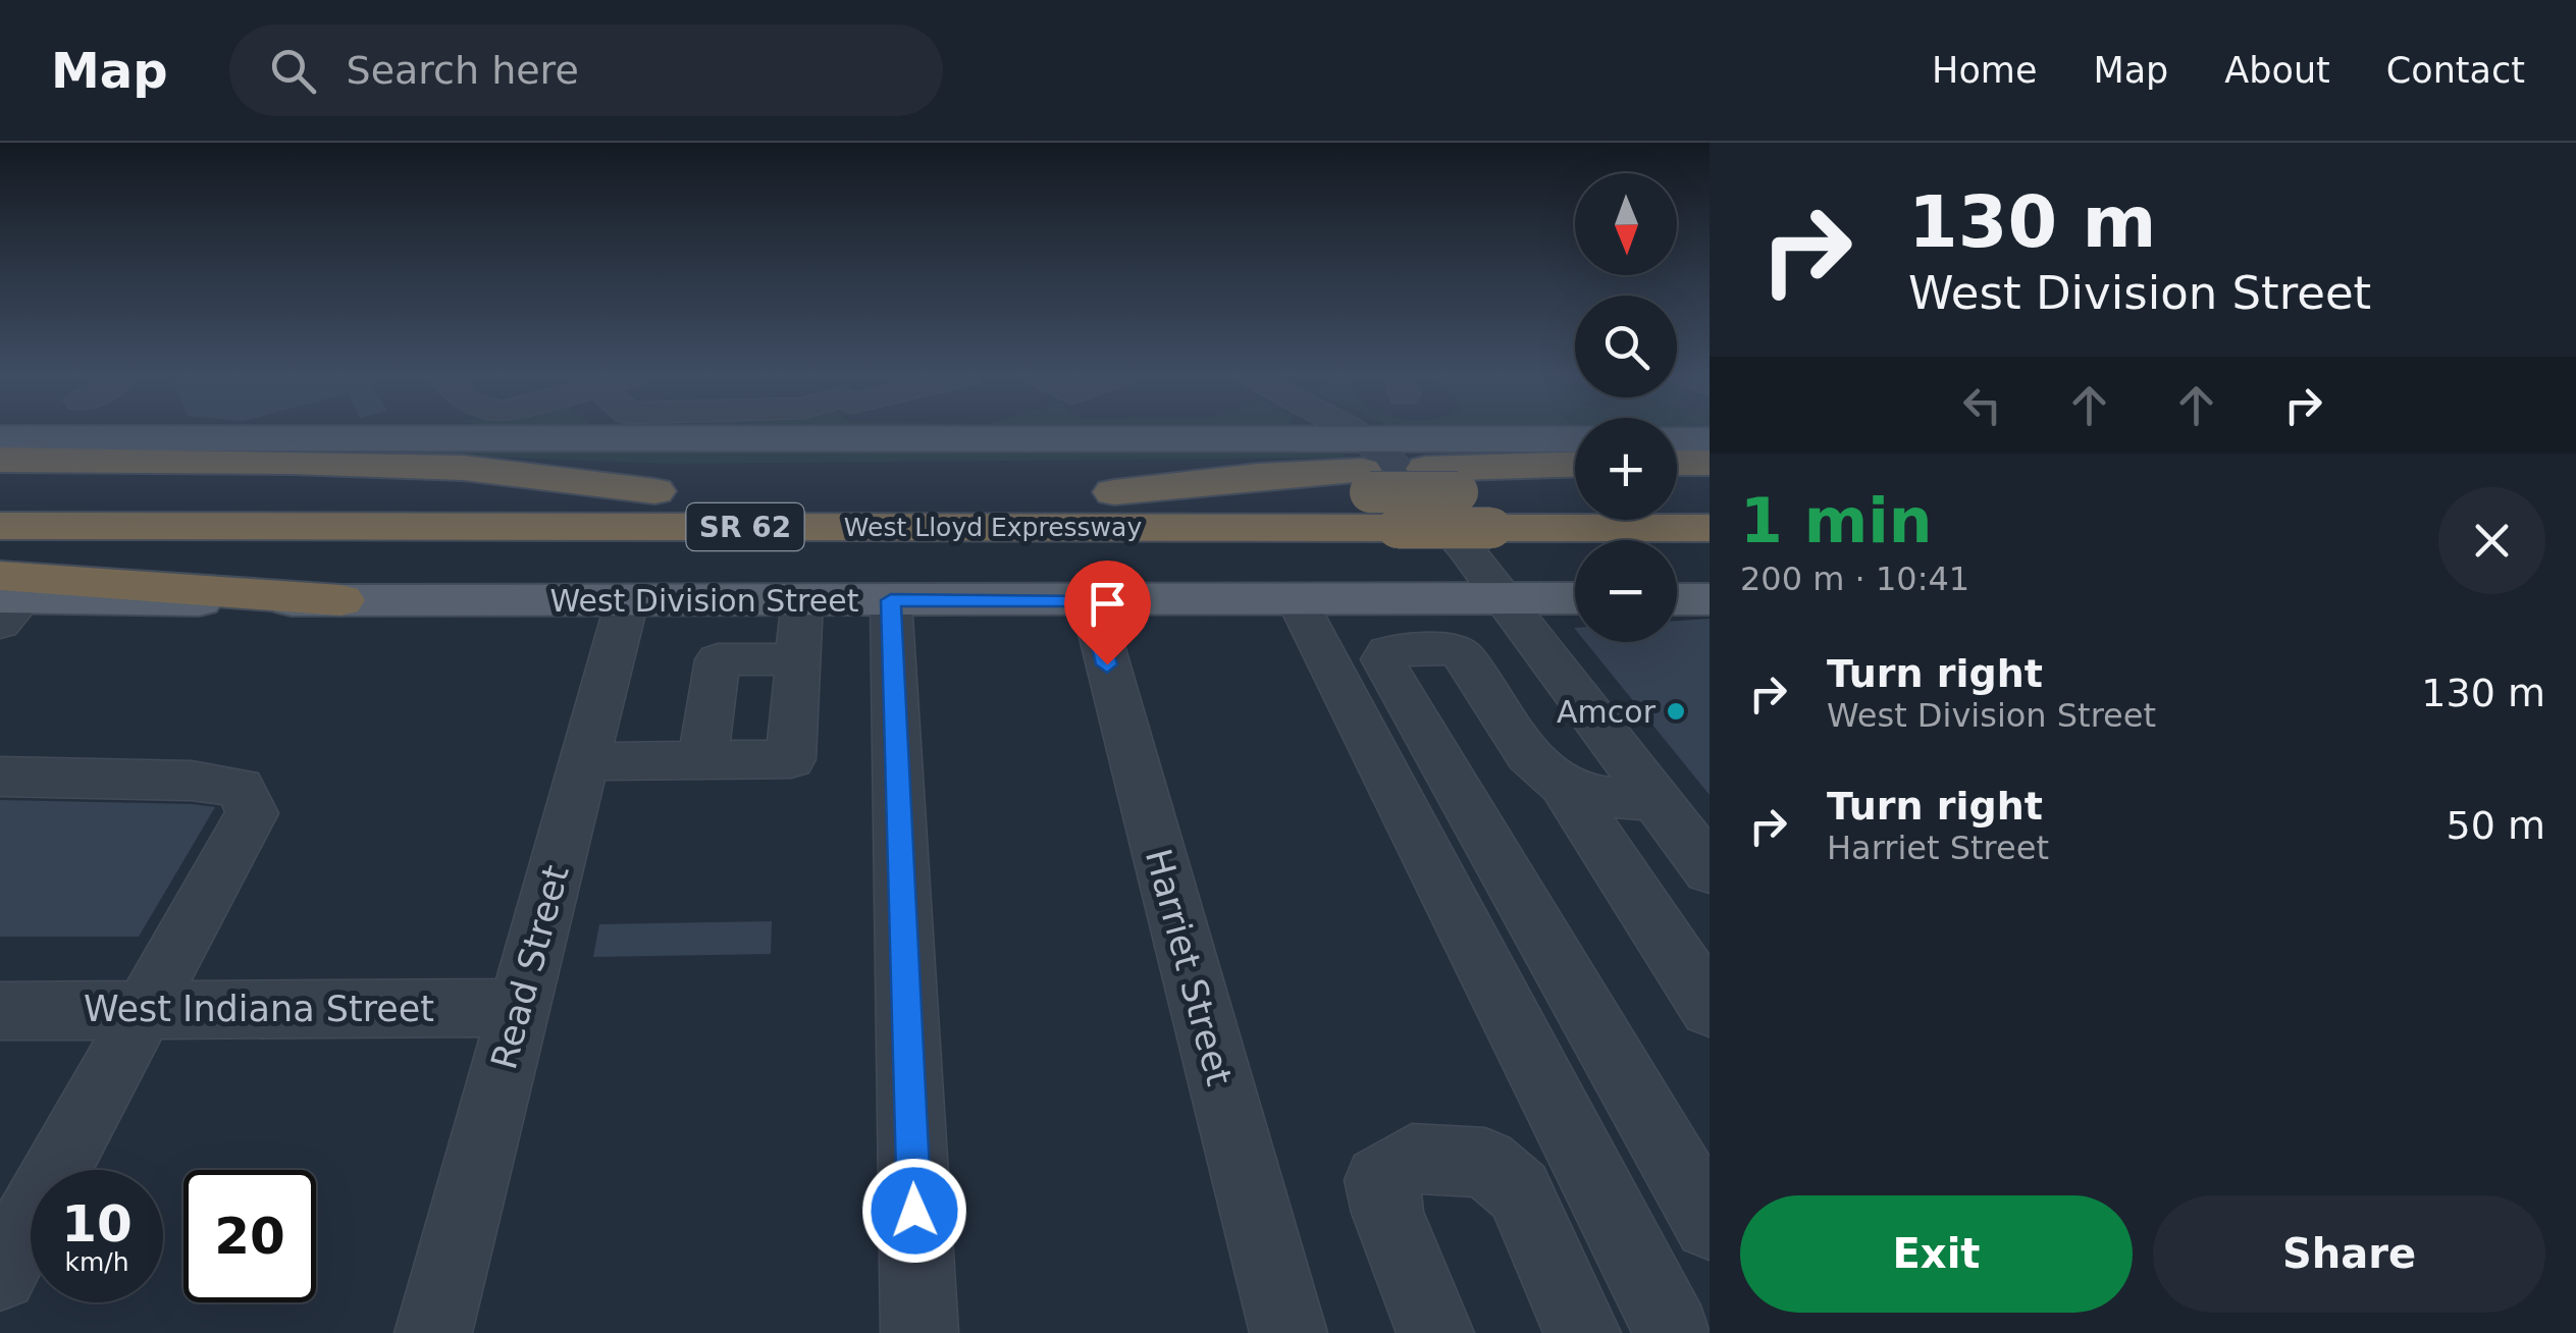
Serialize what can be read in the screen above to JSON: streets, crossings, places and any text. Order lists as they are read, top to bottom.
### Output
{
  "streets": {
    "highway": ["SR 62", "West Lloyd Expressway"],
    "main road": ["West Division Street"],
    "street": ["Read Street", "Harriet Street", "West Indiana Street"]
  },
  "crossings": [
    ["West Division Street", "Read Street"],
    ["West Division Street", "Harriet Street"],
    ["Read Street", "West Indiana Street"]
  ],
  "places": ["Amcor"],
  "north": "bottom",
  "page": {
    "header": "Map",
    "search": "Search here",
    "nav": [
      "Home",
      "Map",
      "About",
      "Contact"
    ],
    "turn": ["130 m", "West Division Street"],
    "map_buttons": ["+", "−"],
    "heading": ["1 min", "200 m · 10:41"],
    "list": [
      {
        "name": "Turn right",
        "note": "West Division Street",
        "value": "130 m"
      },
      {
        "name": "Turn right",
        "note": "Harriet Street",
        "value": "50 m"
      }
    ],
    "speed": "10 km/h",
    "limit": "20",
    "buttons": ["Exit", "Share"]
  }
}
